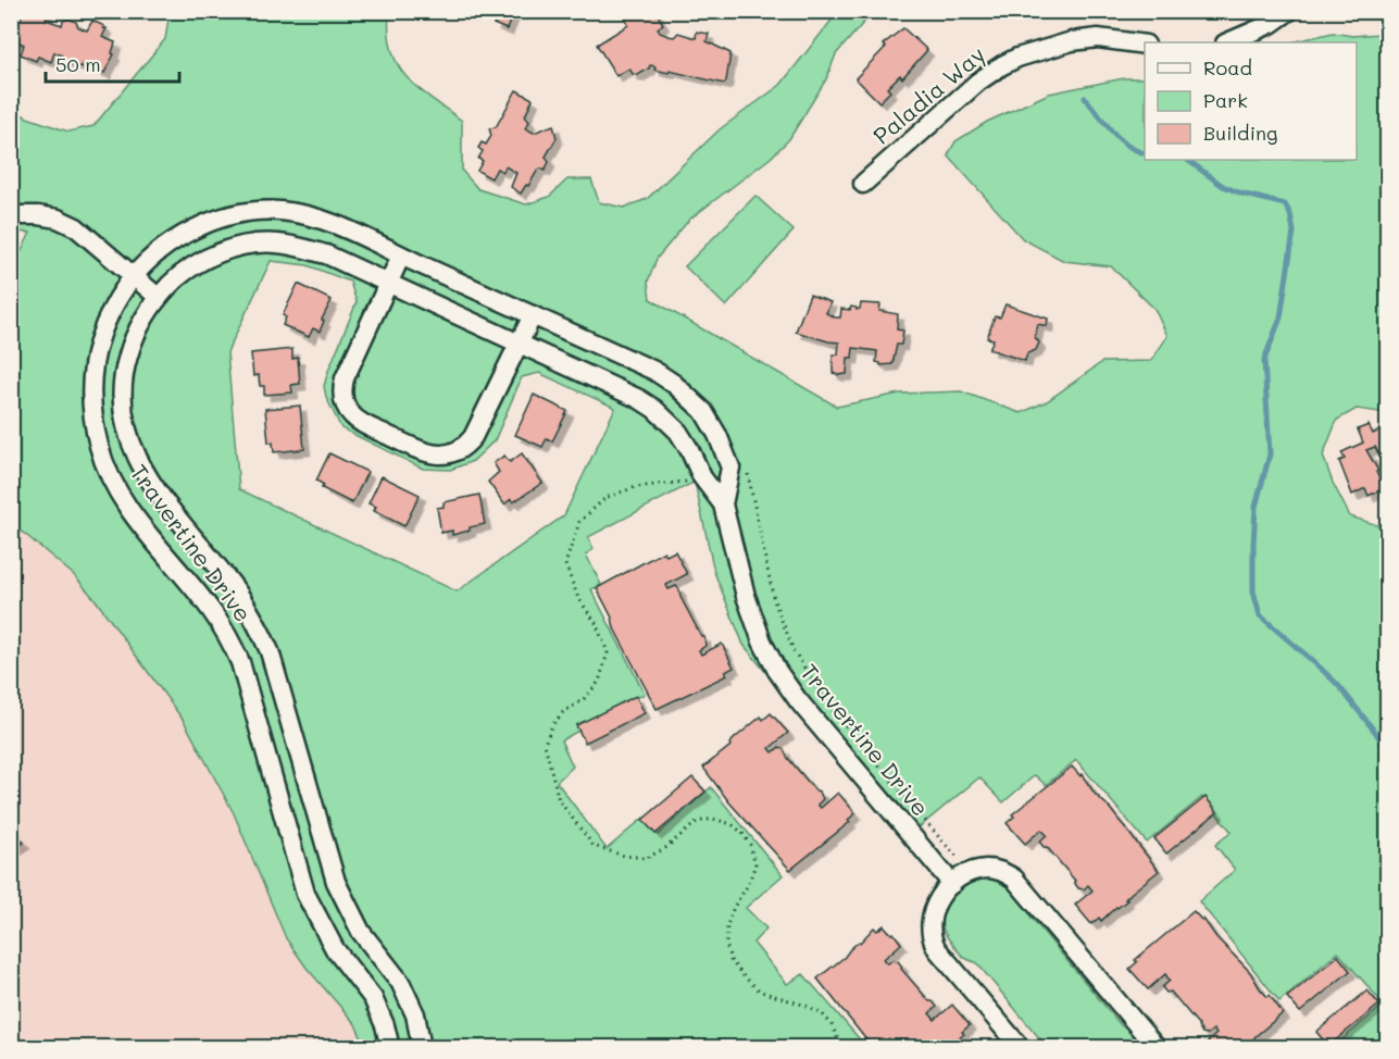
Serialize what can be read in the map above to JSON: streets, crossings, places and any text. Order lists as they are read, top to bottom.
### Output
{
  "streets": {
    "street": ["Paladia Way", "Travertine Drive"]
  },
  "legend": ["Road", "Park", "Building"],
  "scale_bar": "50 m"
}
